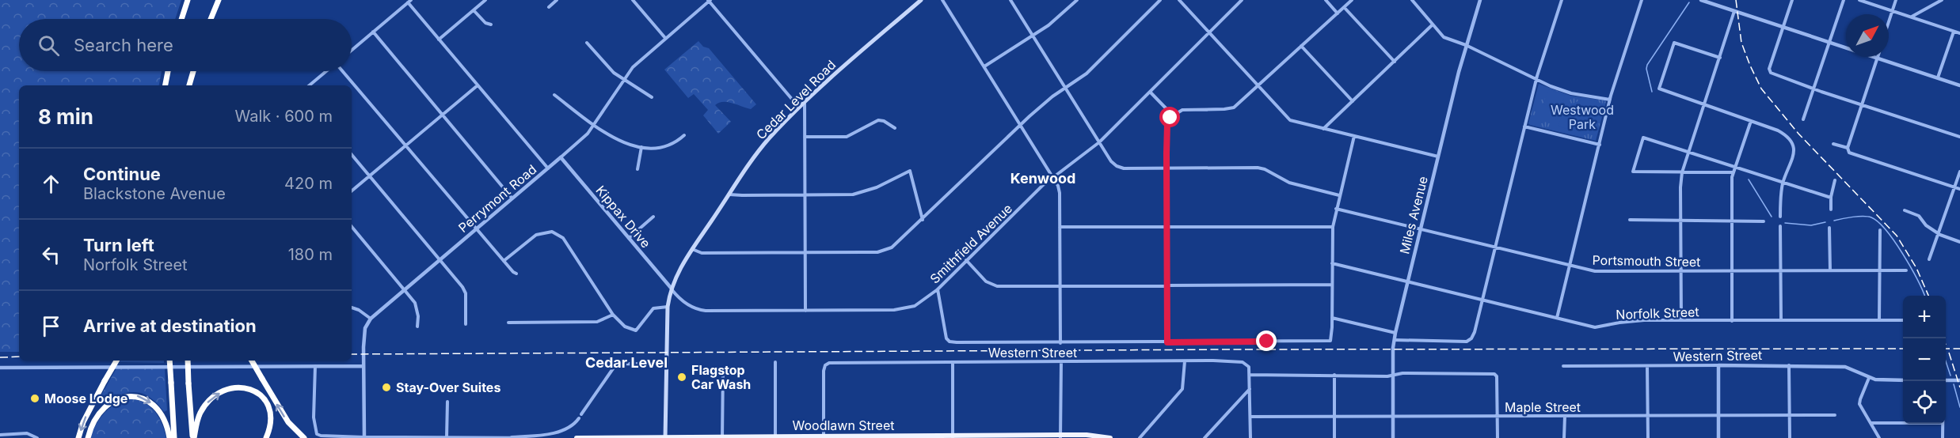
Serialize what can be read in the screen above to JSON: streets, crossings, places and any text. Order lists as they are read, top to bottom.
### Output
{
  "streets": {
    "highway": ["Woodlawn Street"],
    "main road": ["Cedar Level Road"],
    "street": [
      "Perrymont Road",
      "Miles Avenue",
      "Kippax Drive",
      "Smithfield Avenue",
      "Portsmouth Street",
      "Norfolk Street",
      "Western Street",
      "Maple Street"
    ]
  },
  "crossings": [
    ["Cedar Level Road", "Kippax Drive"],
    ["Cedar Level Road", "Smithfield Avenue"],
    ["Cedar Level Road", "Woodlawn Street"],
    ["Perrymont Road", "Kippax Drive"],
    ["Miles Avenue", "Portsmouth Street"],
    ["Miles Avenue", "Norfolk Street"],
    ["Miles Avenue", "Maple Street"],
    ["Kippax Drive", "Smithfield Avenue"],
    ["Western Street", "Woodlawn Street"]
  ],
  "districts": ["Kenwood", "Cedar Level"],
  "parks": ["Westwood Park"],
  "places": ["Flagstop Car Wash", "Stay-Over Suites", "Moose Lodge"],
  "north": "top right",
  "page": {
    "search": "Search here",
    "heading": ["8 min", "Walk · 600 m"],
    "list": [
      ["Continue", "Blackstone Avenue", "420 m"],
      ["Turn left", "Norfolk Street", "180 m"],
      "Arrive at destination"
    ],
    "map_buttons": ["+", "−"]
  }
}
